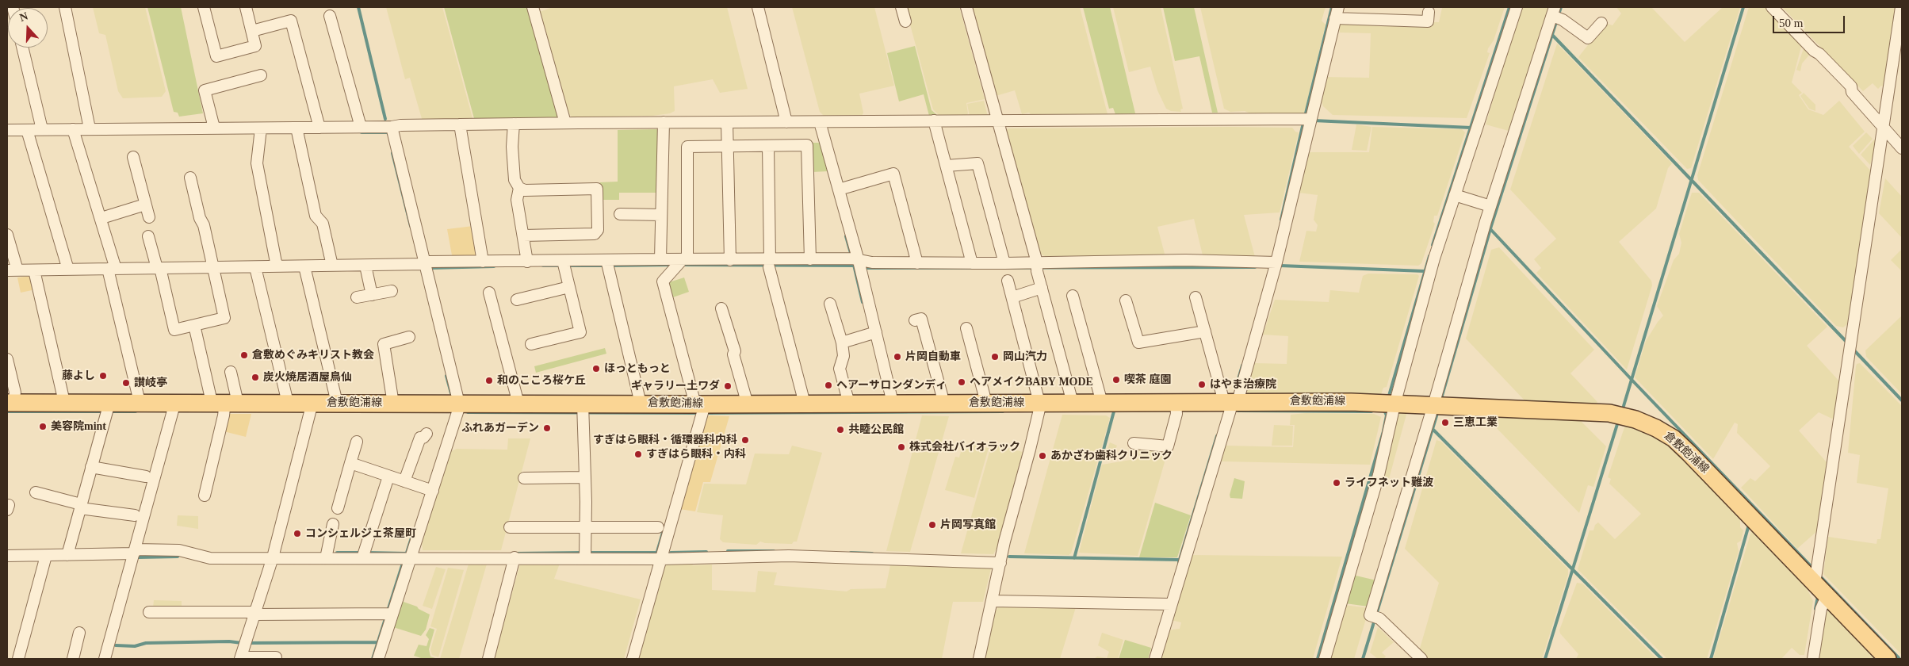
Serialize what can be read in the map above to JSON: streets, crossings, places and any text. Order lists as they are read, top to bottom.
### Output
{
  "streets": {
    "main road": ["倉敷飽浦線"]
  },
  "places": [
    "倉敷めぐみキリスト教会",
    "片岡自動車",
    "岡山汽力",
    "ほっともっと",
    "藤よし",
    "炭火焼居酒屋鳥仙",
    "喫茶 庭園",
    "和のこころ桜ケ丘",
    "ヘアメイクBABY MODE",
    "讃岐亭",
    "はやま治療院",
    "ヘアーサロンダンディ",
    "ギャラリー土ワダ",
    "三恵工業",
    "美容院mint",
    "ふれあガーデン",
    "共睦公民館",
    "すぎはら眼科・循環器科内科",
    "株式会社バイオラック",
    "すぎはら眼科・内科",
    "あかざわ歯科クリニック",
    "ライフネット難波",
    "片岡写真館",
    "コンシェルジェ茶屋町"
  ],
  "scale_bar": "50 m",
  "north": "top"
}
